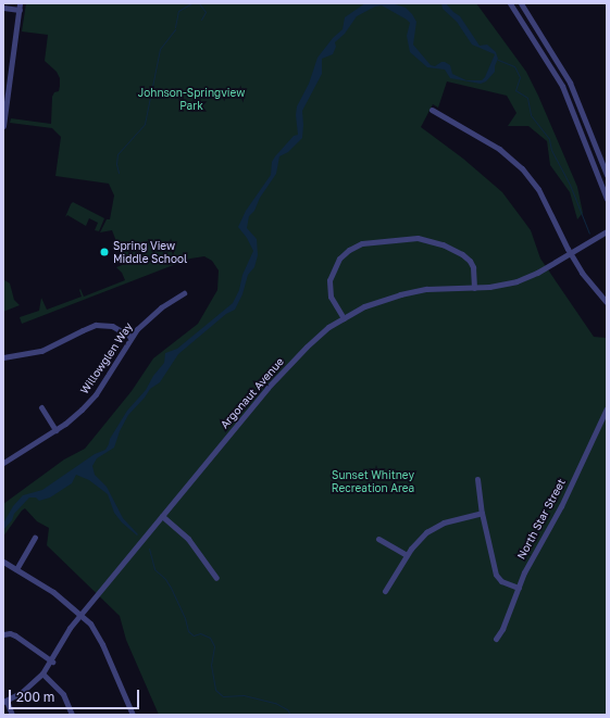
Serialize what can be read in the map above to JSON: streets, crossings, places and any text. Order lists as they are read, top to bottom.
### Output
{
  "streets": {
    "street": ["Willowglen Way", "Argonaut Avenue", "North Star Street"]
  },
  "parks": ["Johnson-Springview Park", "Sunset Whitney Recreation Area"],
  "places": ["Spring View Middle School"],
  "scale_bar": "200 m"
}
